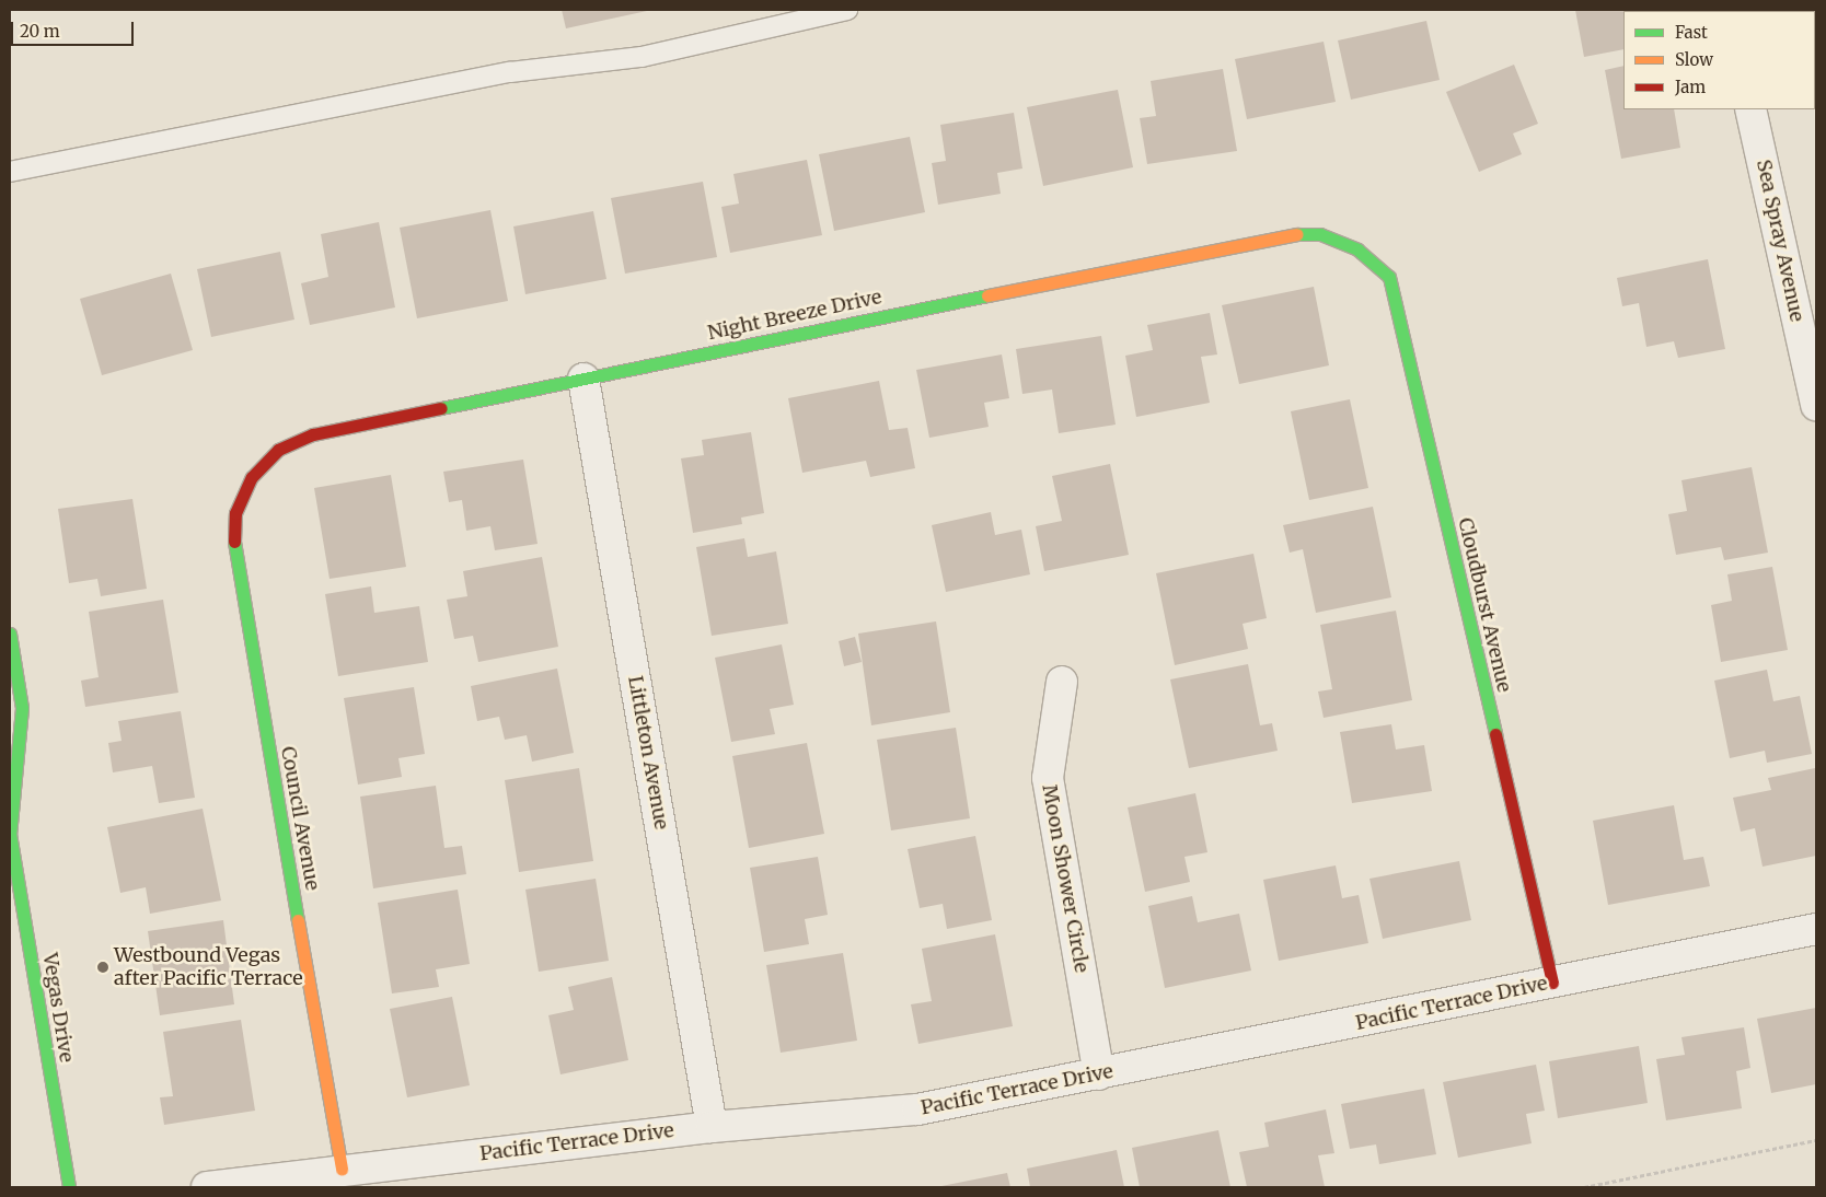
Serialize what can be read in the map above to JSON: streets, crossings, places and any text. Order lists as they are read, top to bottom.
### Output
{
  "streets": {
    "street": [
      "Sea Spray Avenue",
      "Night Breeze Drive",
      "Cloudburst Avenue",
      "Littleton Avenue",
      "Council Avenue",
      "Moon Shower Circle",
      "Pacific Terrace Drive",
      "Vegas Drive"
    ]
  },
  "crossings": [
    ["Night Breeze Drive", "Cloudburst Avenue"],
    ["Night Breeze Drive", "Littleton Avenue"],
    ["Night Breeze Drive", "Council Avenue"],
    ["Cloudburst Avenue", "Pacific Terrace Drive"],
    ["Littleton Avenue", "Pacific Terrace Drive"],
    ["Council Avenue", "Pacific Terrace Drive"],
    ["Moon Shower Circle", "Pacific Terrace Drive"]
  ],
  "places": ["Westbound Vegas after Pacific Terrace"],
  "legend": ["Fast", "Slow", "Jam"],
  "scale_bar": "20 m"
}
